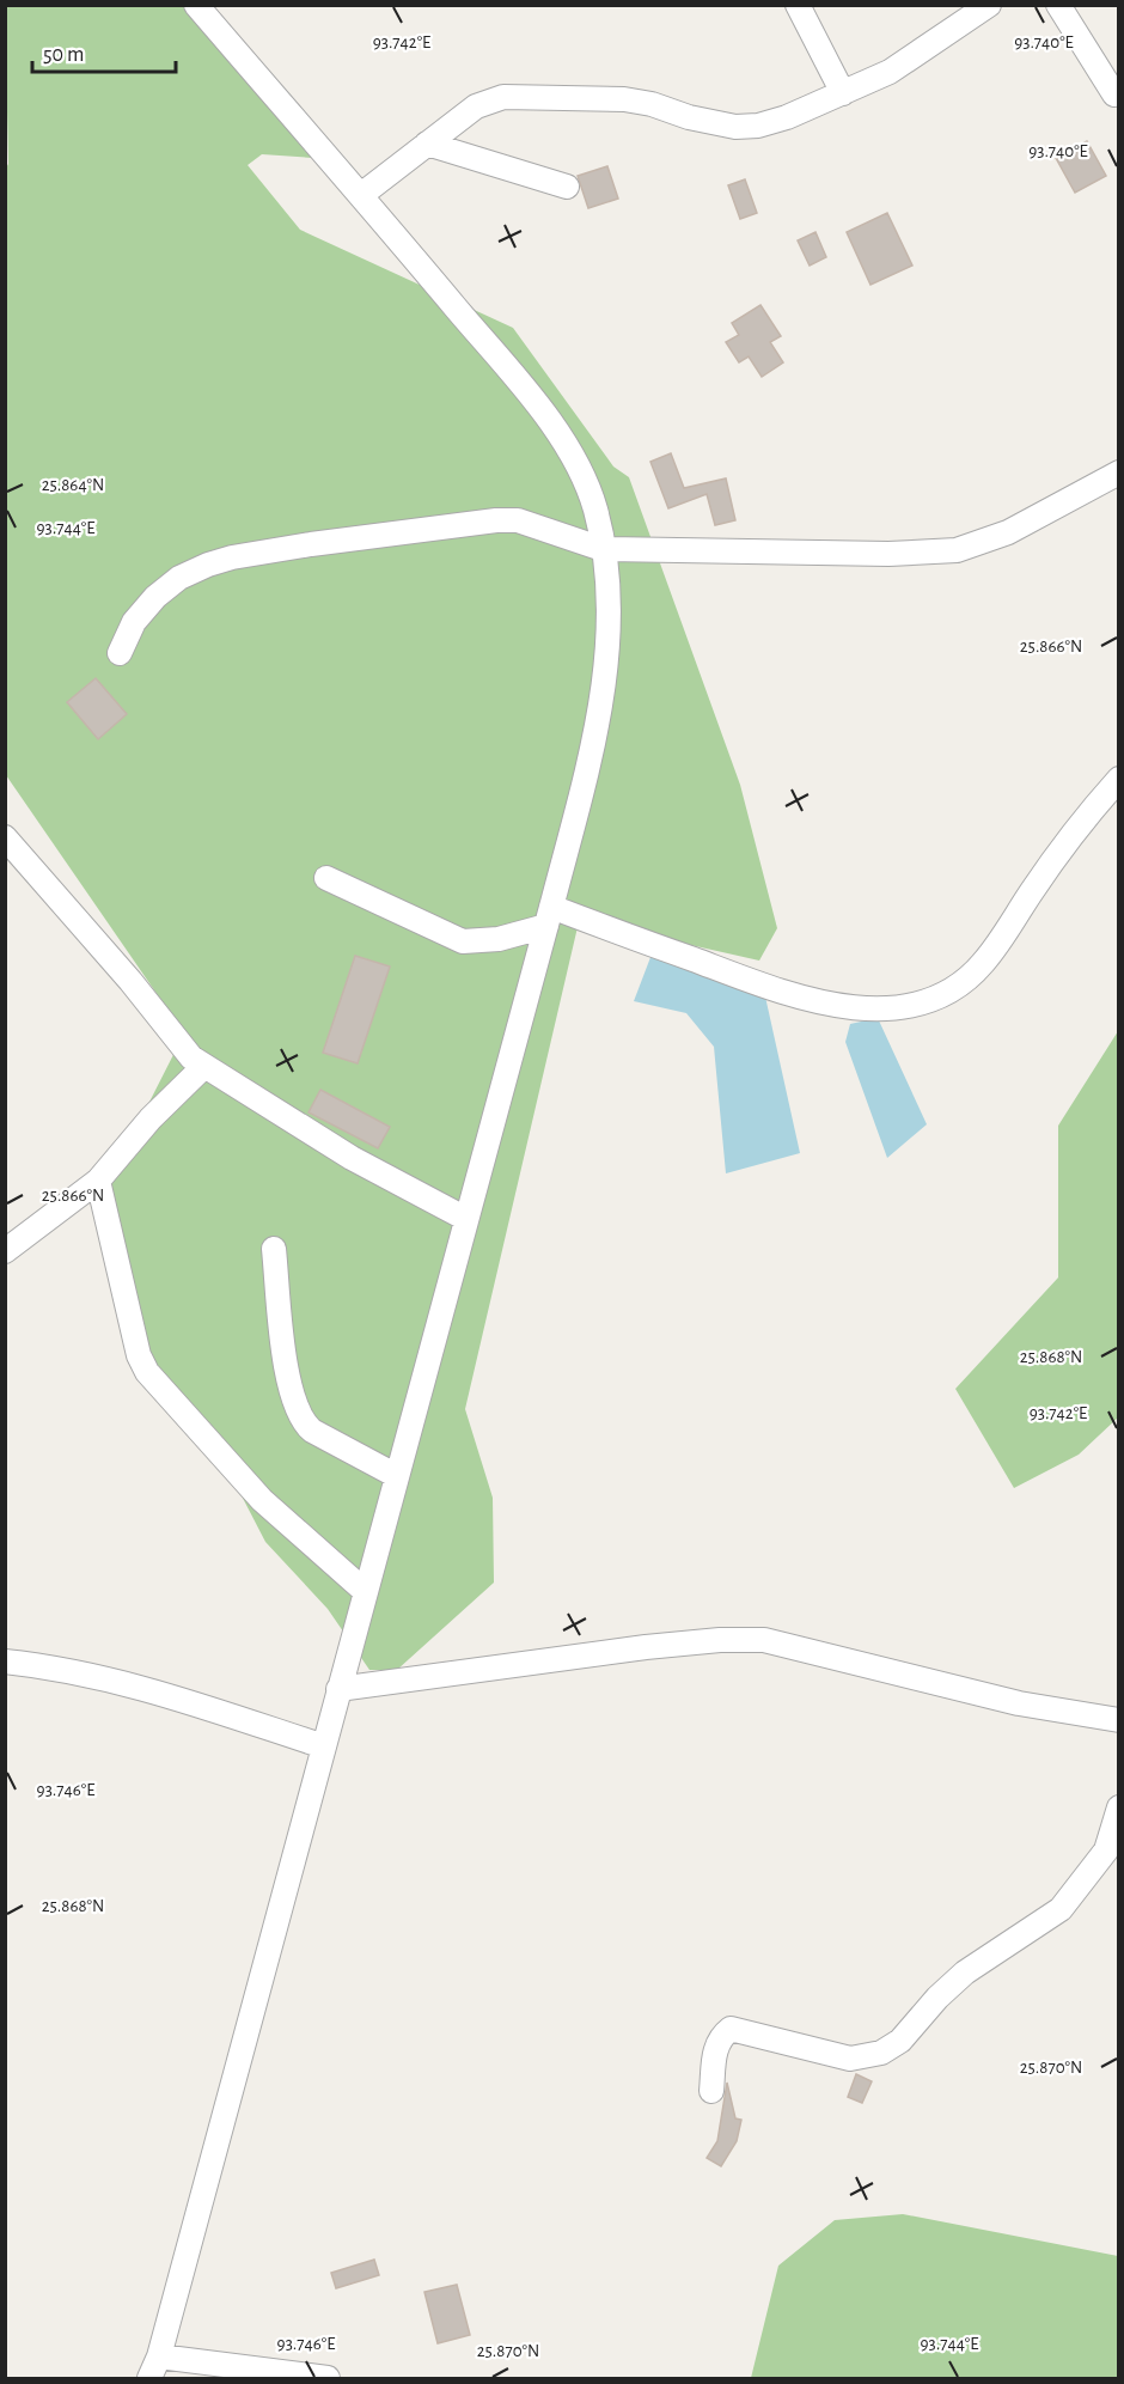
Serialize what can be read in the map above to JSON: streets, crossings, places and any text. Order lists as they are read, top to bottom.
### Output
{
  "scale_bar": "50 m",
  "coordinates": [
    "93.742°E",
    "93.740°E",
    "25.864°N",
    "93.744°E",
    "25.866°N",
    "25.868°N",
    "93.746°E",
    "25.870°N"
  ]
}
